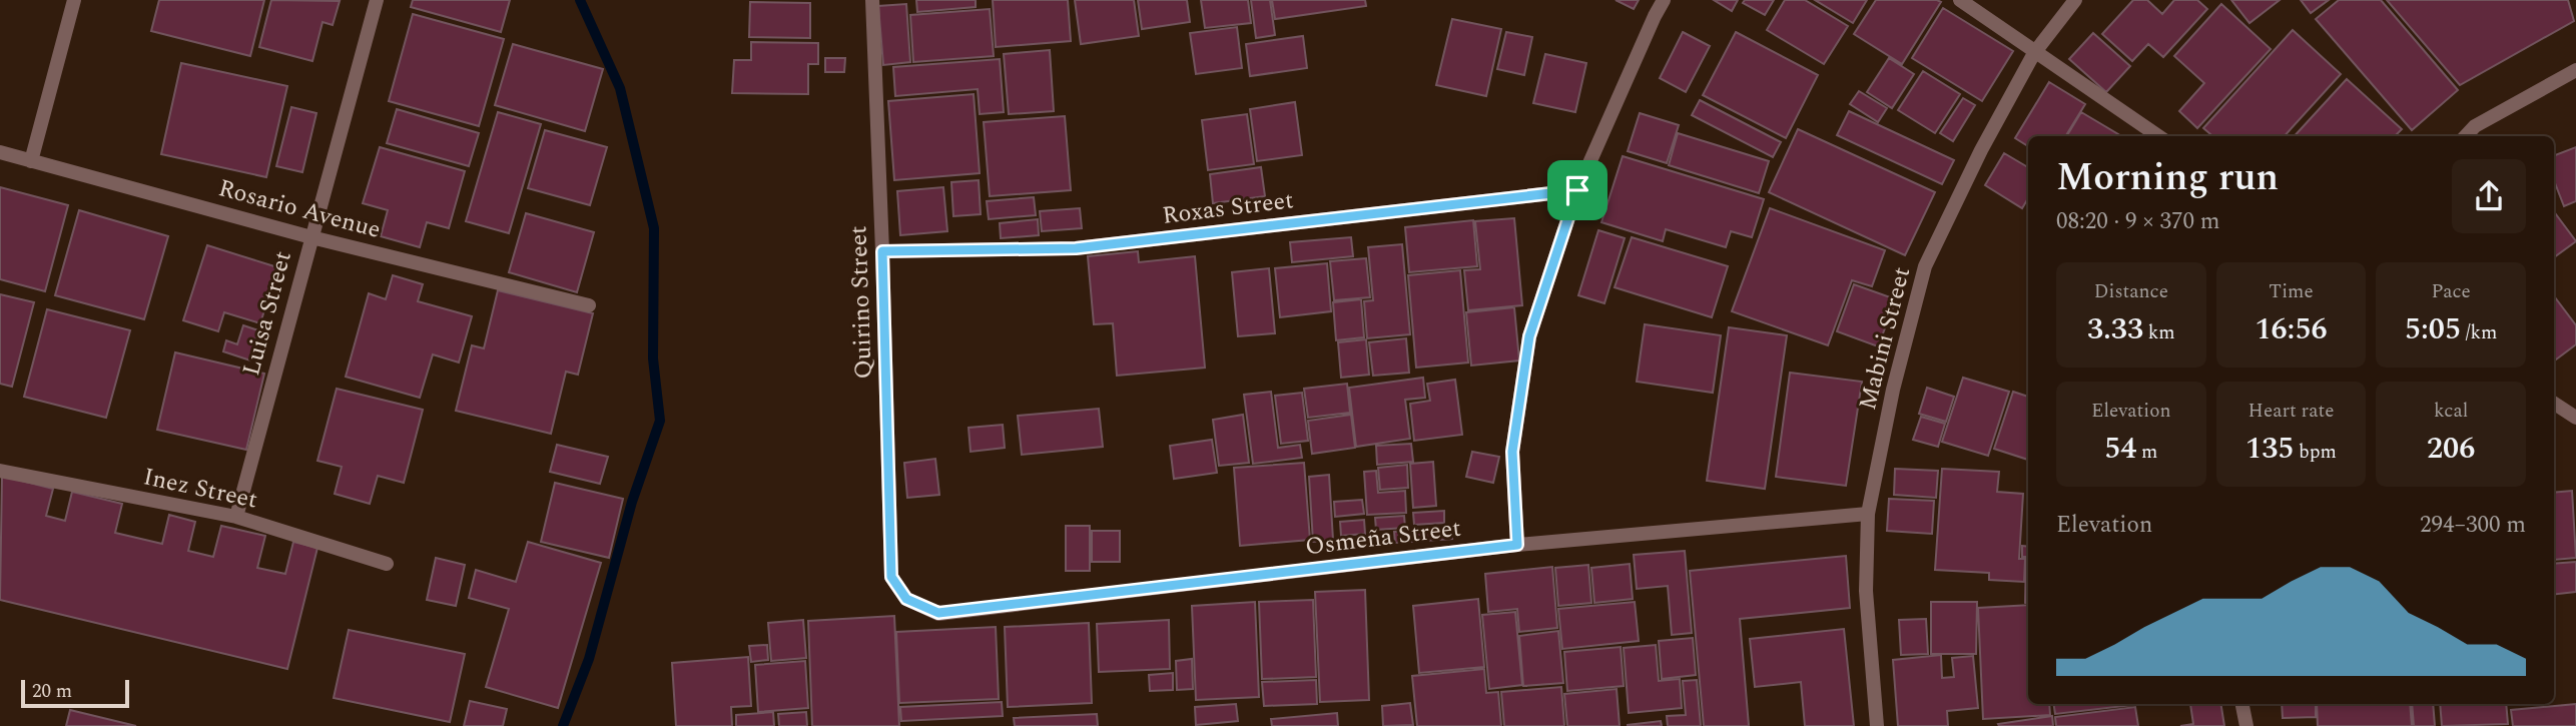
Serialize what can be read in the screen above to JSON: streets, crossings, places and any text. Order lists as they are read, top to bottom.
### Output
{
  "streets": {
    "street": [
      "Roxas Street",
      "Rosario Avenue",
      "Quirino Street",
      "Luisa Street",
      "Mabini Street",
      "Inez Street",
      "Osmeña Street"
    ]
  },
  "crossings": [
    ["Roxas Street", "Quirino Street"],
    ["Rosario Avenue", "Luisa Street"],
    ["Quirino Street", "Osmeña Street"],
    ["Luisa Street", "Inez Street"],
    ["Mabini Street", "Osmeña Street"]
  ],
  "scale_bar": "20 m",
  "page": {
    "heading": ["Morning run", "08:20 · 9 × 370 m"],
    "stats": [
      ["Distance", "3.33 km"],
      ["Time", "16:56"],
      ["Pace", "5:05 /km"],
      ["Elevation", "54 m"],
      ["Heart rate", "135 bpm"],
      ["kcal", "206"]
    ],
    "chart": ["Elevation", "294–300 m"],
    "scale": "20 m"
  }
}
